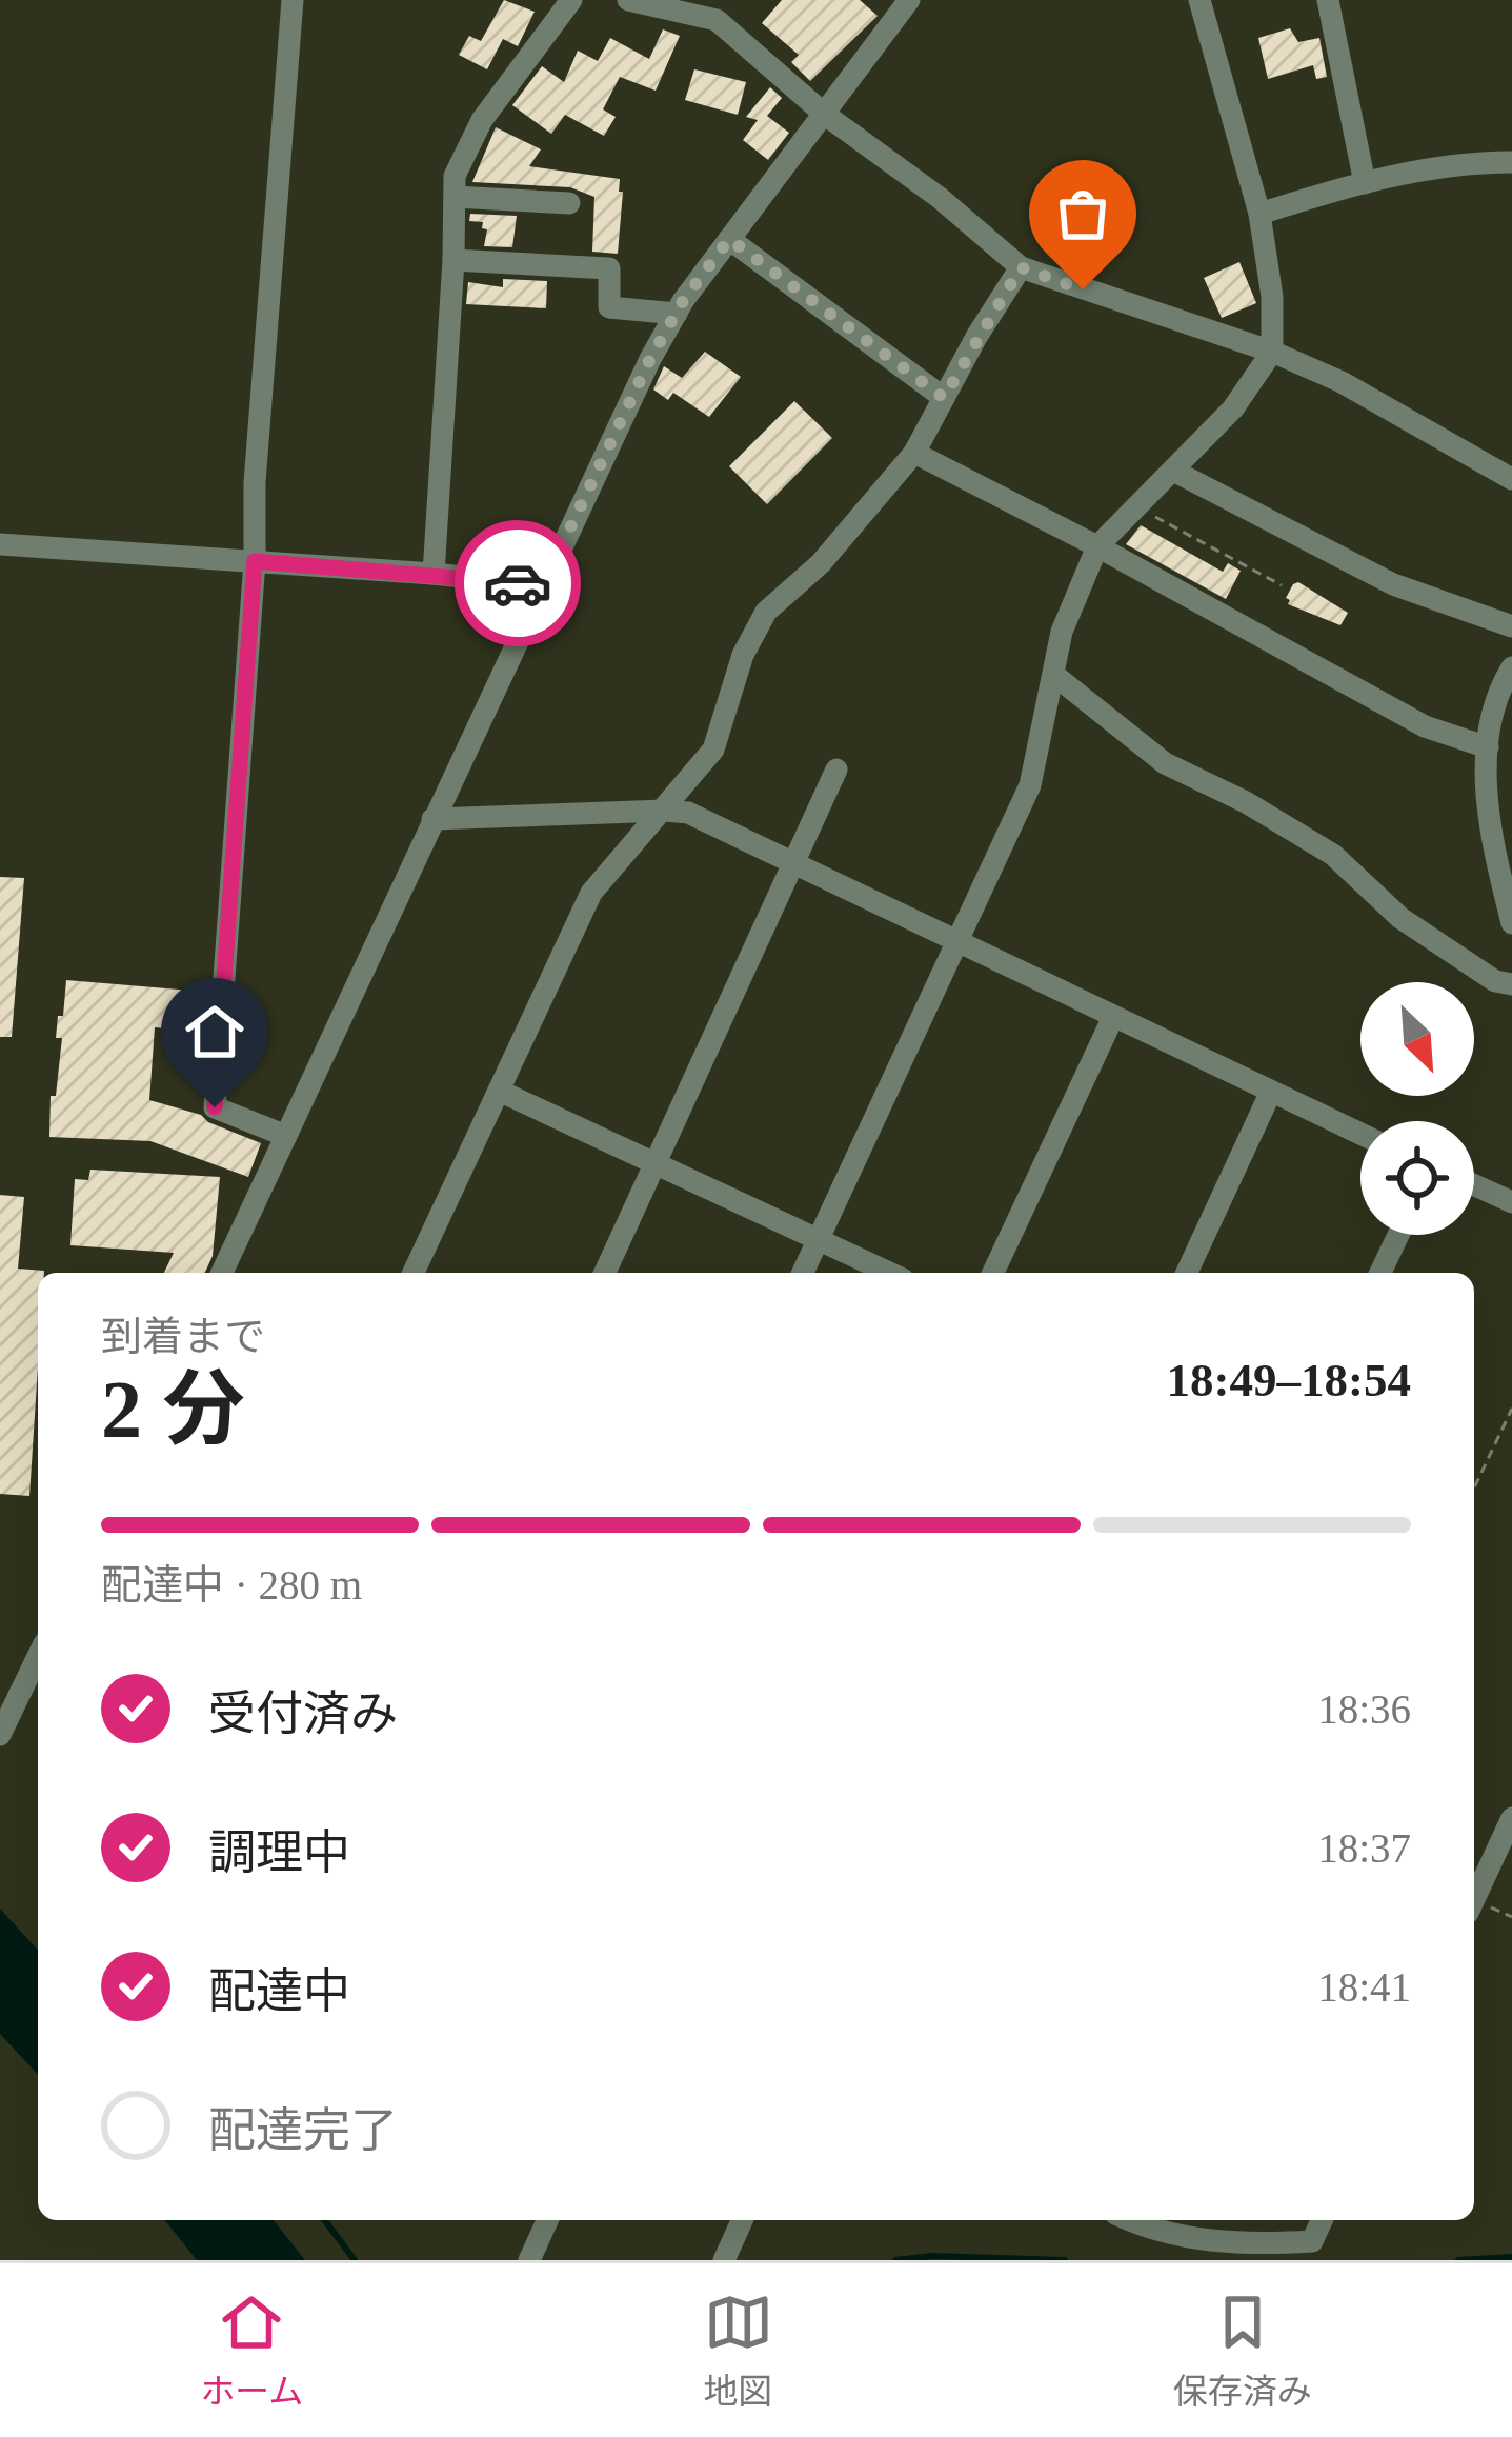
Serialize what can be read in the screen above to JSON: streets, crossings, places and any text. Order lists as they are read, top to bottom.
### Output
{
  "north": "bottom right",
  "page": {
    "heading": ["2 分", "到着まで", "18:49–18:54"],
    "bar": "配達中 · 280 m",
    "list": [
      ["受付済み", "18:36"],
      ["調理中", "18:37"],
      ["配達中", "18:41"],
      "配達完了"
    ],
    "tabs": ["ホーム", "地図", "保存済み"]
  }
}
